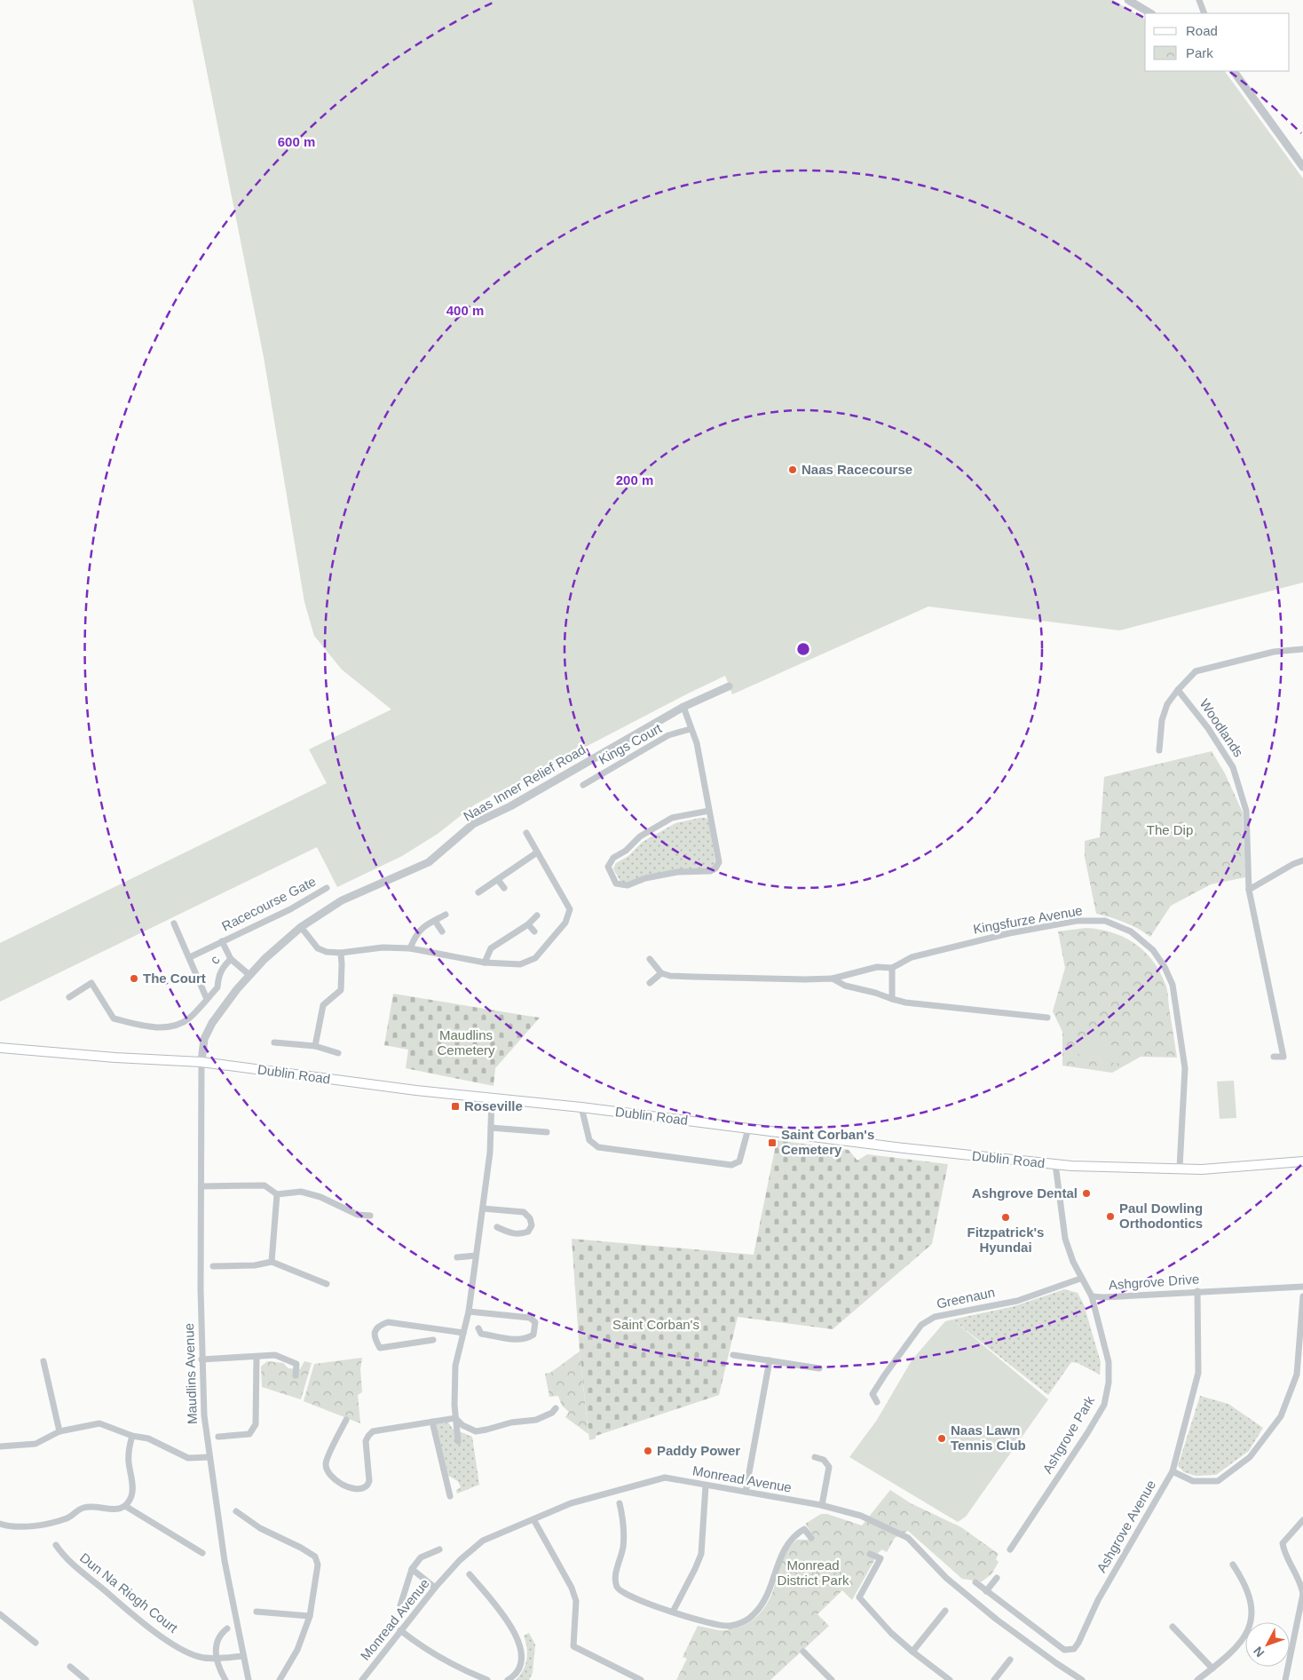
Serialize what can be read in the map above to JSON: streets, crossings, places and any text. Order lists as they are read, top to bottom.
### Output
{
  "streets": {
    "main road": ["Dublin Road"],
    "street": [
      "Woodlands",
      "Kings Court",
      "Naas Inner Relief Road",
      "Racecourse Gate",
      "Kingsfurze Avenue",
      "c",
      "Ashgrove Drive",
      "Greenaun",
      "Maudlins Avenue",
      "Ashgrove Park",
      "Monread Avenue",
      "Ashgrove Avenue",
      "Dun Na Riogh Court"
    ]
  },
  "crossings": [
    ["Naas Inner Relief Road", "Racecourse Gate"],
    ["Naas Inner Relief Road", "Dublin Road"],
    ["Naas Inner Relief Road", "Maudlins Avenue"],
    ["Racecourse Gate", "c"],
    ["Kingsfurze Avenue", "Dublin Road"],
    ["Dublin Road", "Ashgrove Drive"],
    ["Dublin Road", "Maudlins Avenue"],
    ["Ashgrove Drive", "Greenaun"],
    ["Ashgrove Drive", "Ashgrove Park"],
    ["Ashgrove Drive", "Ashgrove Avenue"],
    ["Maudlins Avenue", "Dun Na Riogh Court"]
  ],
  "parks": [
    "The Dip",
    "Maudlins Cemetery",
    "Saint Corban's",
    "Monread District Park"
  ],
  "places": {
    "other": [
      "Naas Racecourse",
      "The Court",
      "Ashgrove Dental",
      "Paul Dowling Orthodontics",
      "Fitzpatrick's Hyundai",
      "Naas Lawn Tennis Club",
      "Paddy Power"
    ],
    "transit": ["Roseville", "Saint Corban's Cemetery"]
  },
  "legend": ["Road", "Park"],
  "north": "bottom left",
  "rings": ["600 m", "400 m", "200 m"]
}
